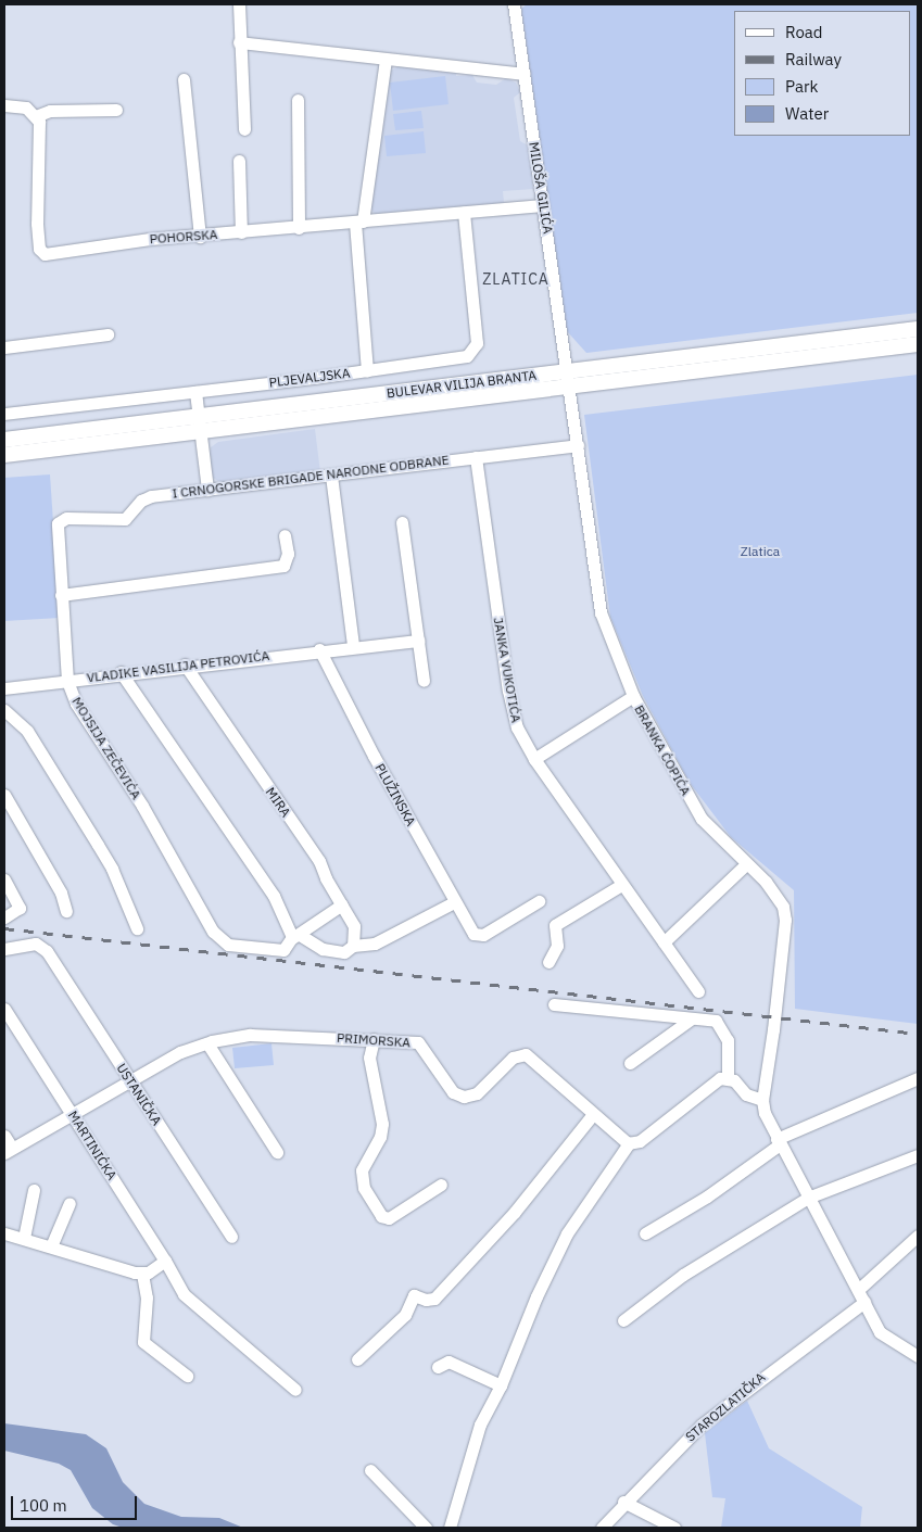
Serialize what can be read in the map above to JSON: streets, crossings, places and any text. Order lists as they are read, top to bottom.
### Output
{
  "streets": {
    "main road": ["BULEVAR VILIJA BRANTA"],
    "street": [
      "MILOŠA GILIĆA",
      "POHORSKA",
      "PLJEVALJSKA",
      "I CRNOGORSKE BRIGADE NARODNE ODBRANE",
      "VLADIKE VASILIJA PETROVIĆA",
      "JANKA VUKOTIĆA",
      "MOJSIJA ZEČEVIĆA",
      "BRANKA ĆOPIĆA",
      "PLUŽINSKA",
      "MIRA",
      "PRIMORSKA",
      "USTANIČKA",
      "MARTINIĆKA",
      "STAROZLATIČKA"
    ]
  },
  "crossings": [
    ["MILOŠA GILIĆA", "POHORSKA"],
    ["MILOŠA GILIĆA", "BULEVAR VILIJA BRANTA"],
    ["MILOŠA GILIĆA", "BRANKA ĆOPIĆA"],
    ["POHORSKA", "PLJEVALJSKA"],
    ["BULEVAR VILIJA BRANTA", "BRANKA ĆOPIĆA"],
    ["I CRNOGORSKE BRIGADE NARODNE ODBRANE", "JANKA VUKOTIĆA"],
    ["I CRNOGORSKE BRIGADE NARODNE ODBRANE", "MOJSIJA ZEČEVIĆA"],
    ["I CRNOGORSKE BRIGADE NARODNE ODBRANE", "BRANKA ĆOPIĆA"],
    ["VLADIKE VASILIJA PETROVIĆA", "MOJSIJA ZEČEVIĆA"],
    ["VLADIKE VASILIJA PETROVIĆA", "PLUŽINSKA"],
    ["VLADIKE VASILIJA PETROVIĆA", "MIRA"],
    ["PRIMORSKA", "USTANIČKA"],
    ["PRIMORSKA", "MARTINIĆKA"]
  ],
  "districts": ["ZLATICA"],
  "parks": ["Zlatica"],
  "legend": [
    "Road",
    "Railway",
    "Park",
    "Water"
  ],
  "scale_bar": "100 m"
}
